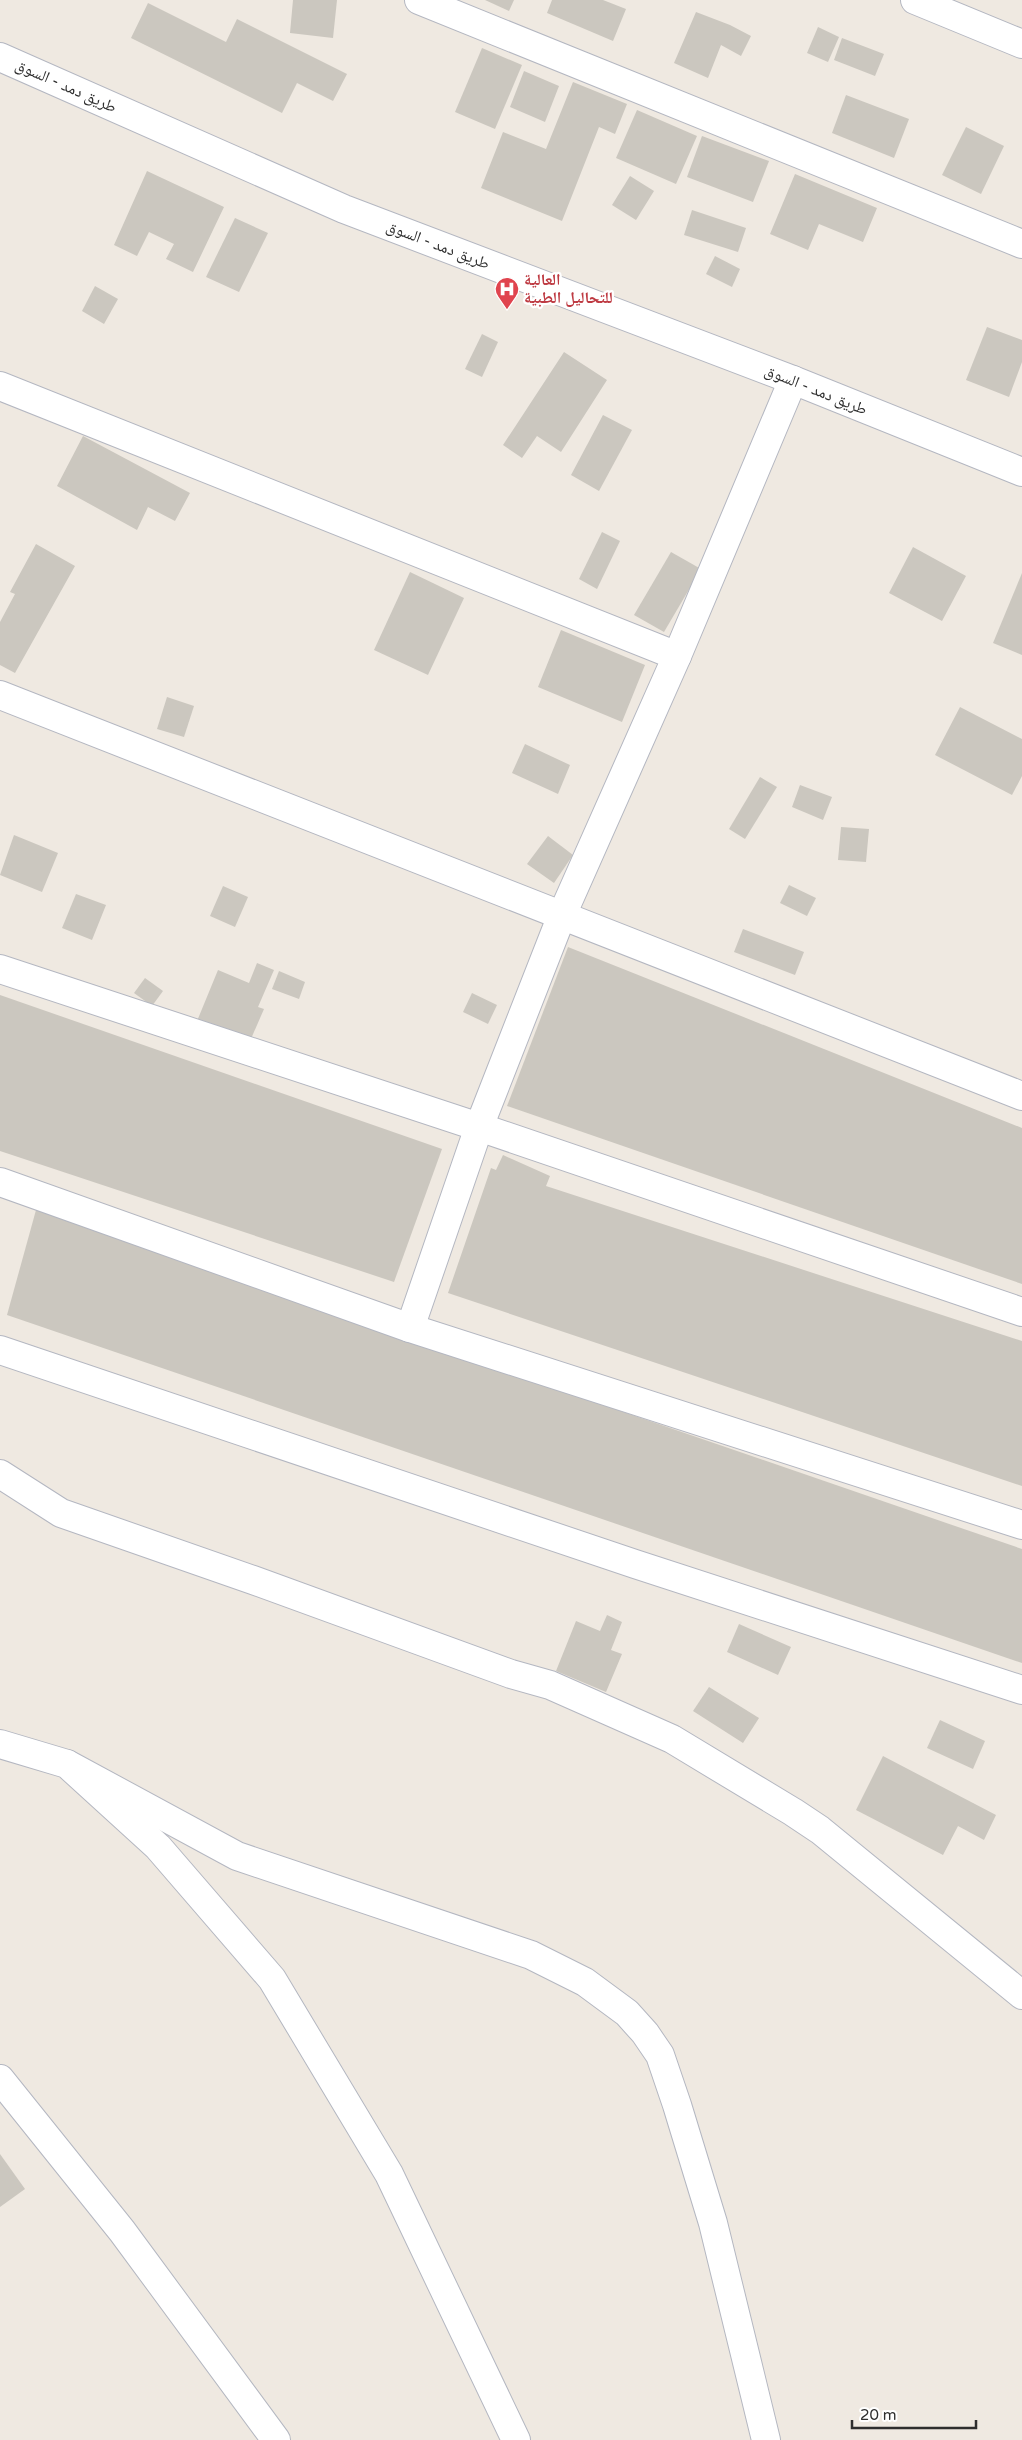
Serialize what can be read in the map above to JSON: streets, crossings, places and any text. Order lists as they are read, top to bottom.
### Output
{
  "streets": {
    "street": ["طريق دمد - السوق"]
  },
  "places": {
    "hospital": ["العالية للتحاليل الطبية"]
  },
  "scale_bar": "20 m"
}
